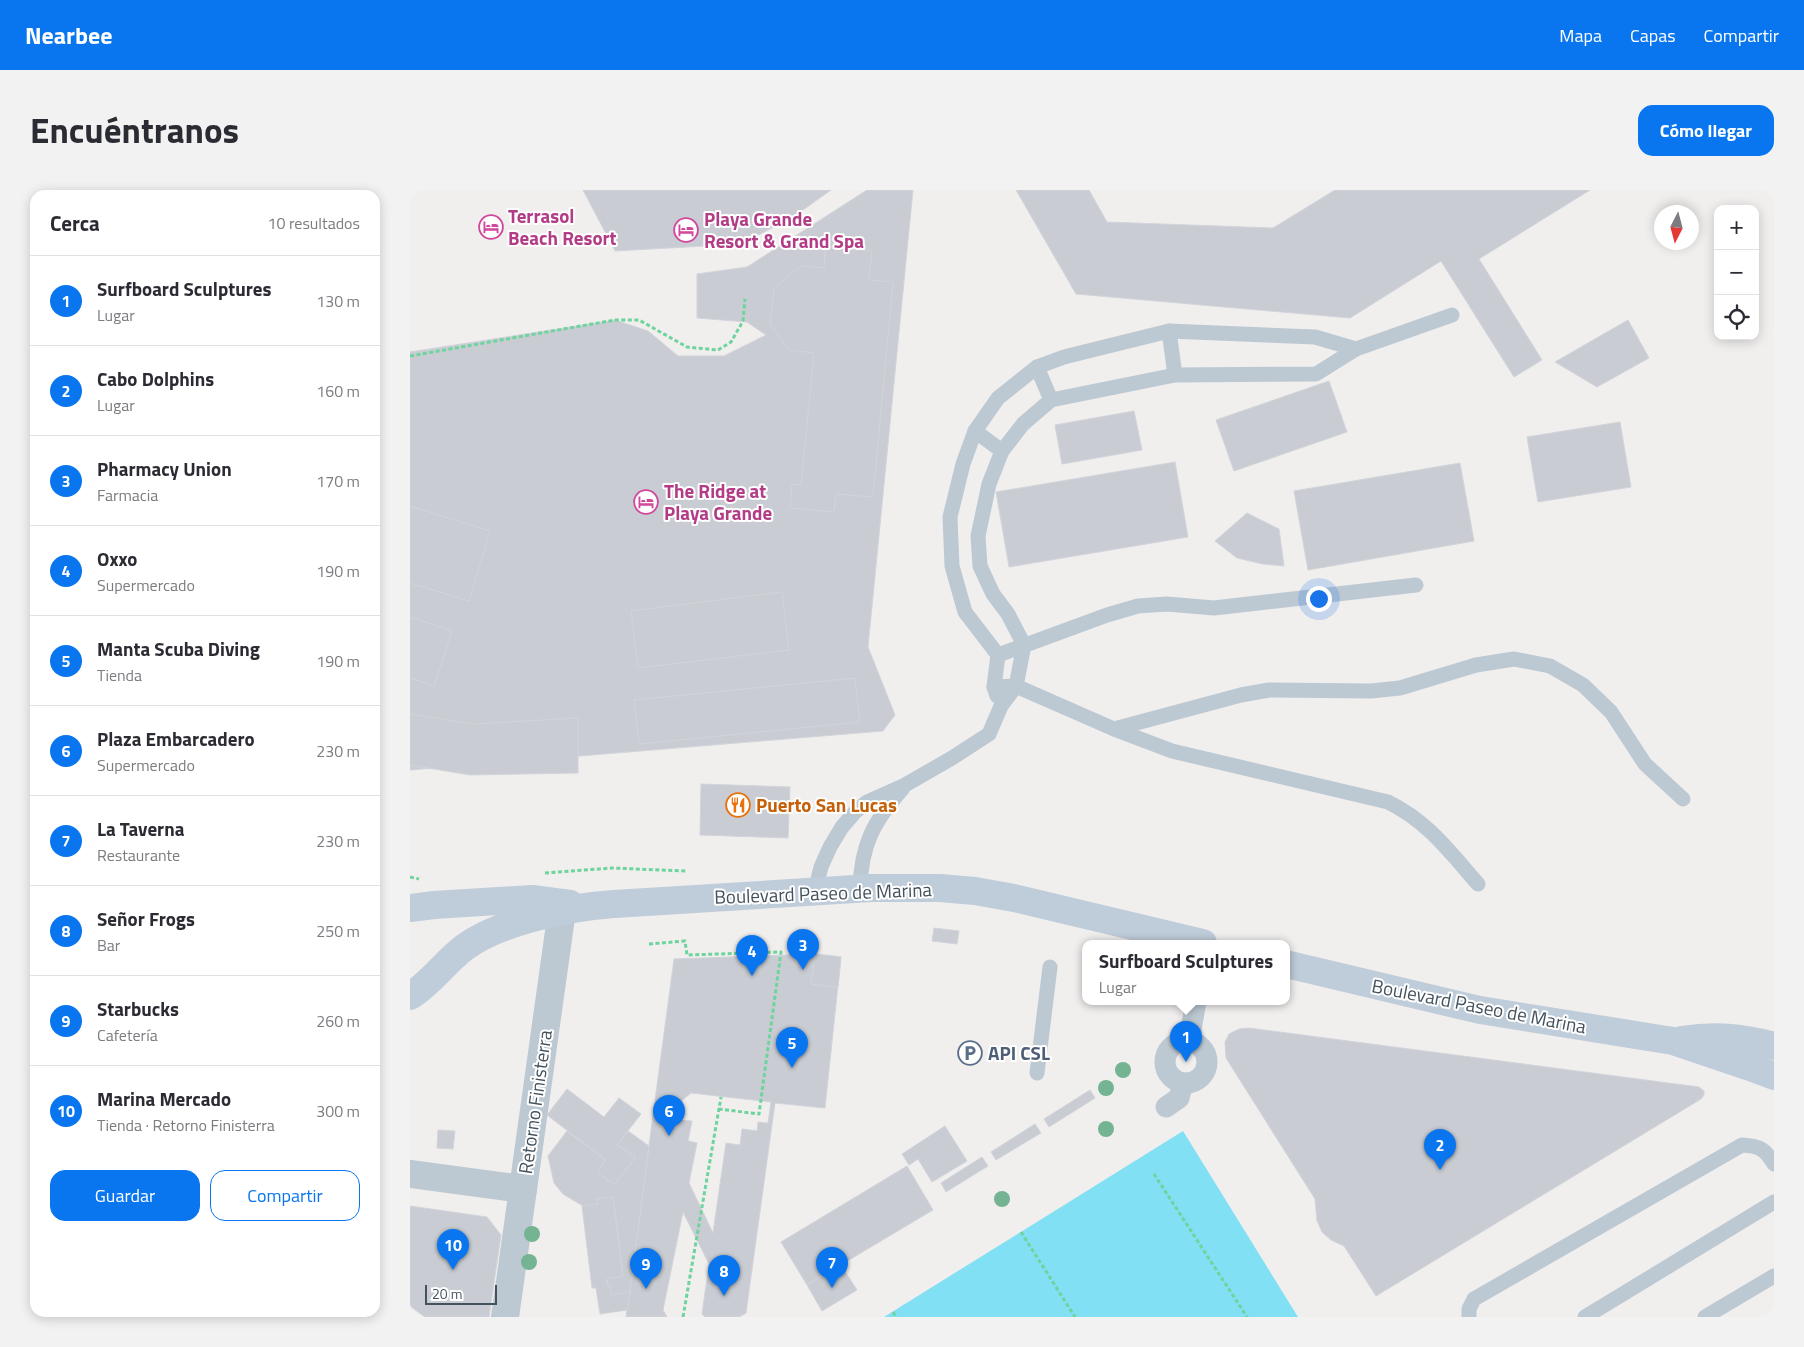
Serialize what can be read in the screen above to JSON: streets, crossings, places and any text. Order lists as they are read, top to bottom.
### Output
{
  "streets": {
    "main road": ["Boulevard Paseo de Marina"],
    "street": ["Retorno Finisterra"]
  },
  "crossings": [
    ["Boulevard Paseo de Marina", "Retorno Finisterra"]
  ],
  "places": {
    "hotel": ["Terrasol Beach Resort", "Playa Grande Resort & Grand Spa", "The Ridge at Playa Grande"],
    "restaurant": ["Puerto San Lucas"],
    "parking": ["API CSL"]
  },
  "scale_bar": "20 m",
  "north": "bottom",
  "page": {
    "header": "Nearbee",
    "nav": ["Mapa", "Capas", "Compartir"],
    "title": "Encuéntranos",
    "buttons": [
      "Cómo llegar",
      ["Guardar", "Compartir"]
    ],
    "heading": ["Cerca", "10 resultados"],
    "map_buttons": ["+", "−"],
    "list": [
      {
        "mark": "1",
        "name": "Surfboard Sculptures",
        "note": "Lugar",
        "value": "130 m"
      },
      {
        "mark": "2",
        "name": "Cabo Dolphins",
        "note": "Lugar",
        "value": "160 m"
      },
      {
        "mark": "3",
        "name": "Pharmacy Union",
        "note": "Farmacia",
        "value": "170 m"
      },
      {
        "mark": "4",
        "name": "Oxxo",
        "note": "Supermercado",
        "value": "190 m"
      },
      {
        "mark": "5",
        "name": "Manta Scuba Diving",
        "note": "Tienda",
        "value": "190 m"
      },
      {
        "mark": "6",
        "name": "Plaza Embarcadero",
        "note": "Supermercado",
        "value": "230 m"
      },
      {
        "mark": "7",
        "name": "La Taverna",
        "note": "Restaurante",
        "value": "230 m"
      },
      {
        "mark": "8",
        "name": "Señor Frogs",
        "note": "Bar",
        "value": "250 m"
      },
      {
        "mark": "9",
        "name": "Starbucks",
        "note": "Cafetería",
        "value": "260 m"
      },
      {
        "mark": "10",
        "name": "Marina Mercado",
        "note": "Tienda · Retorno Finisterra",
        "value": "300 m"
      }
    ],
    "pins": [
      "3",
      "4",
      "1",
      "5",
      "6",
      "2",
      "10",
      "7",
      "9",
      "8"
    ],
    "popup": ["Surfboard Sculptures", "Lugar"],
    "scale": "20 m"
  }
}
